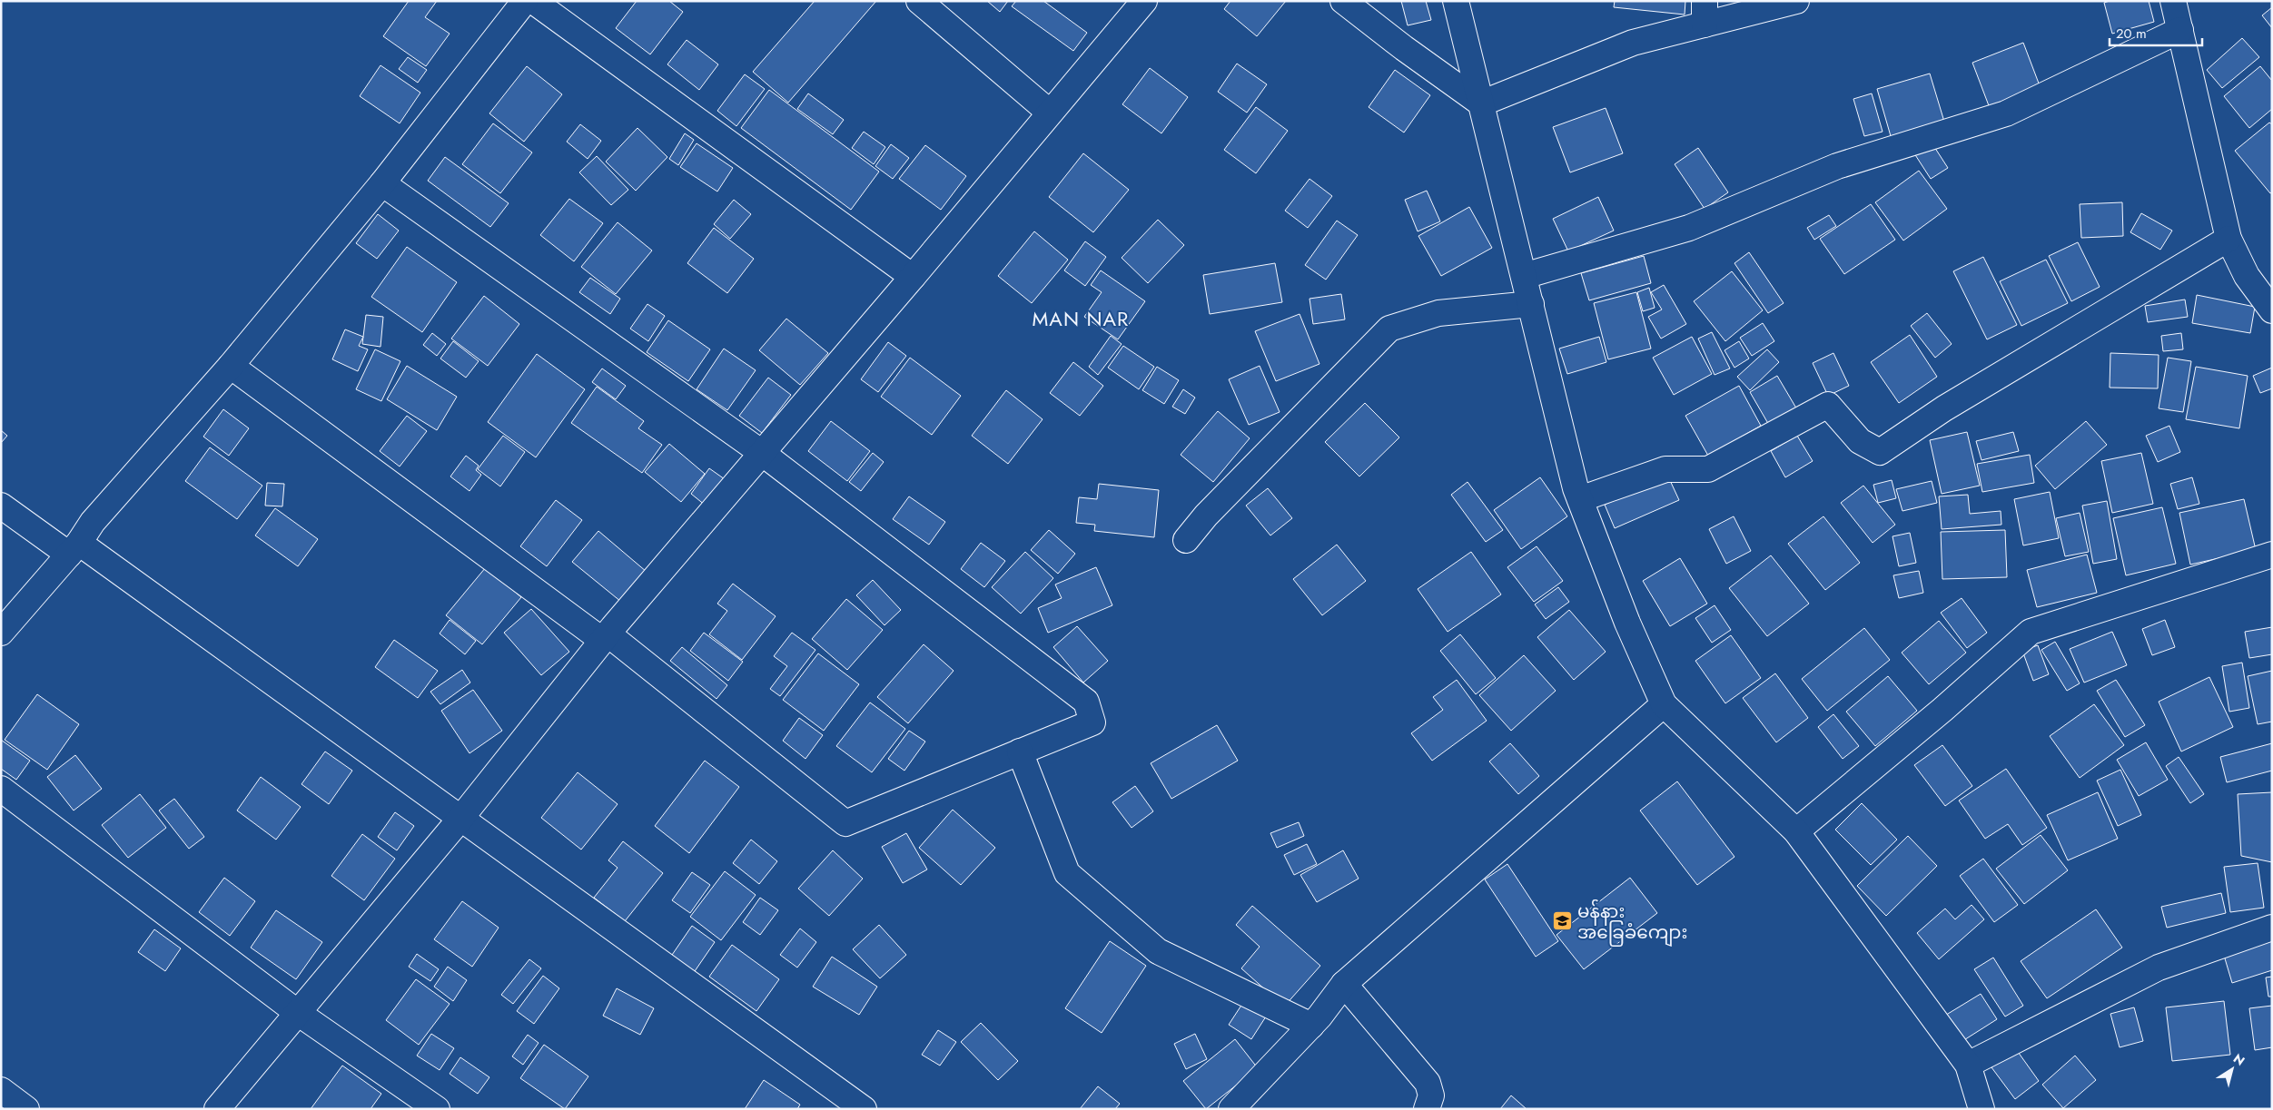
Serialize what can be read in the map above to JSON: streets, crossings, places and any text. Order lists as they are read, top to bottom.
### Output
{
  "districts": ["MAN NAR"],
  "places": {
    "school or university": ["မန်နား အခြေခံကျေား"]
  },
  "scale_bar": "20 m",
  "north": "top right"
}
